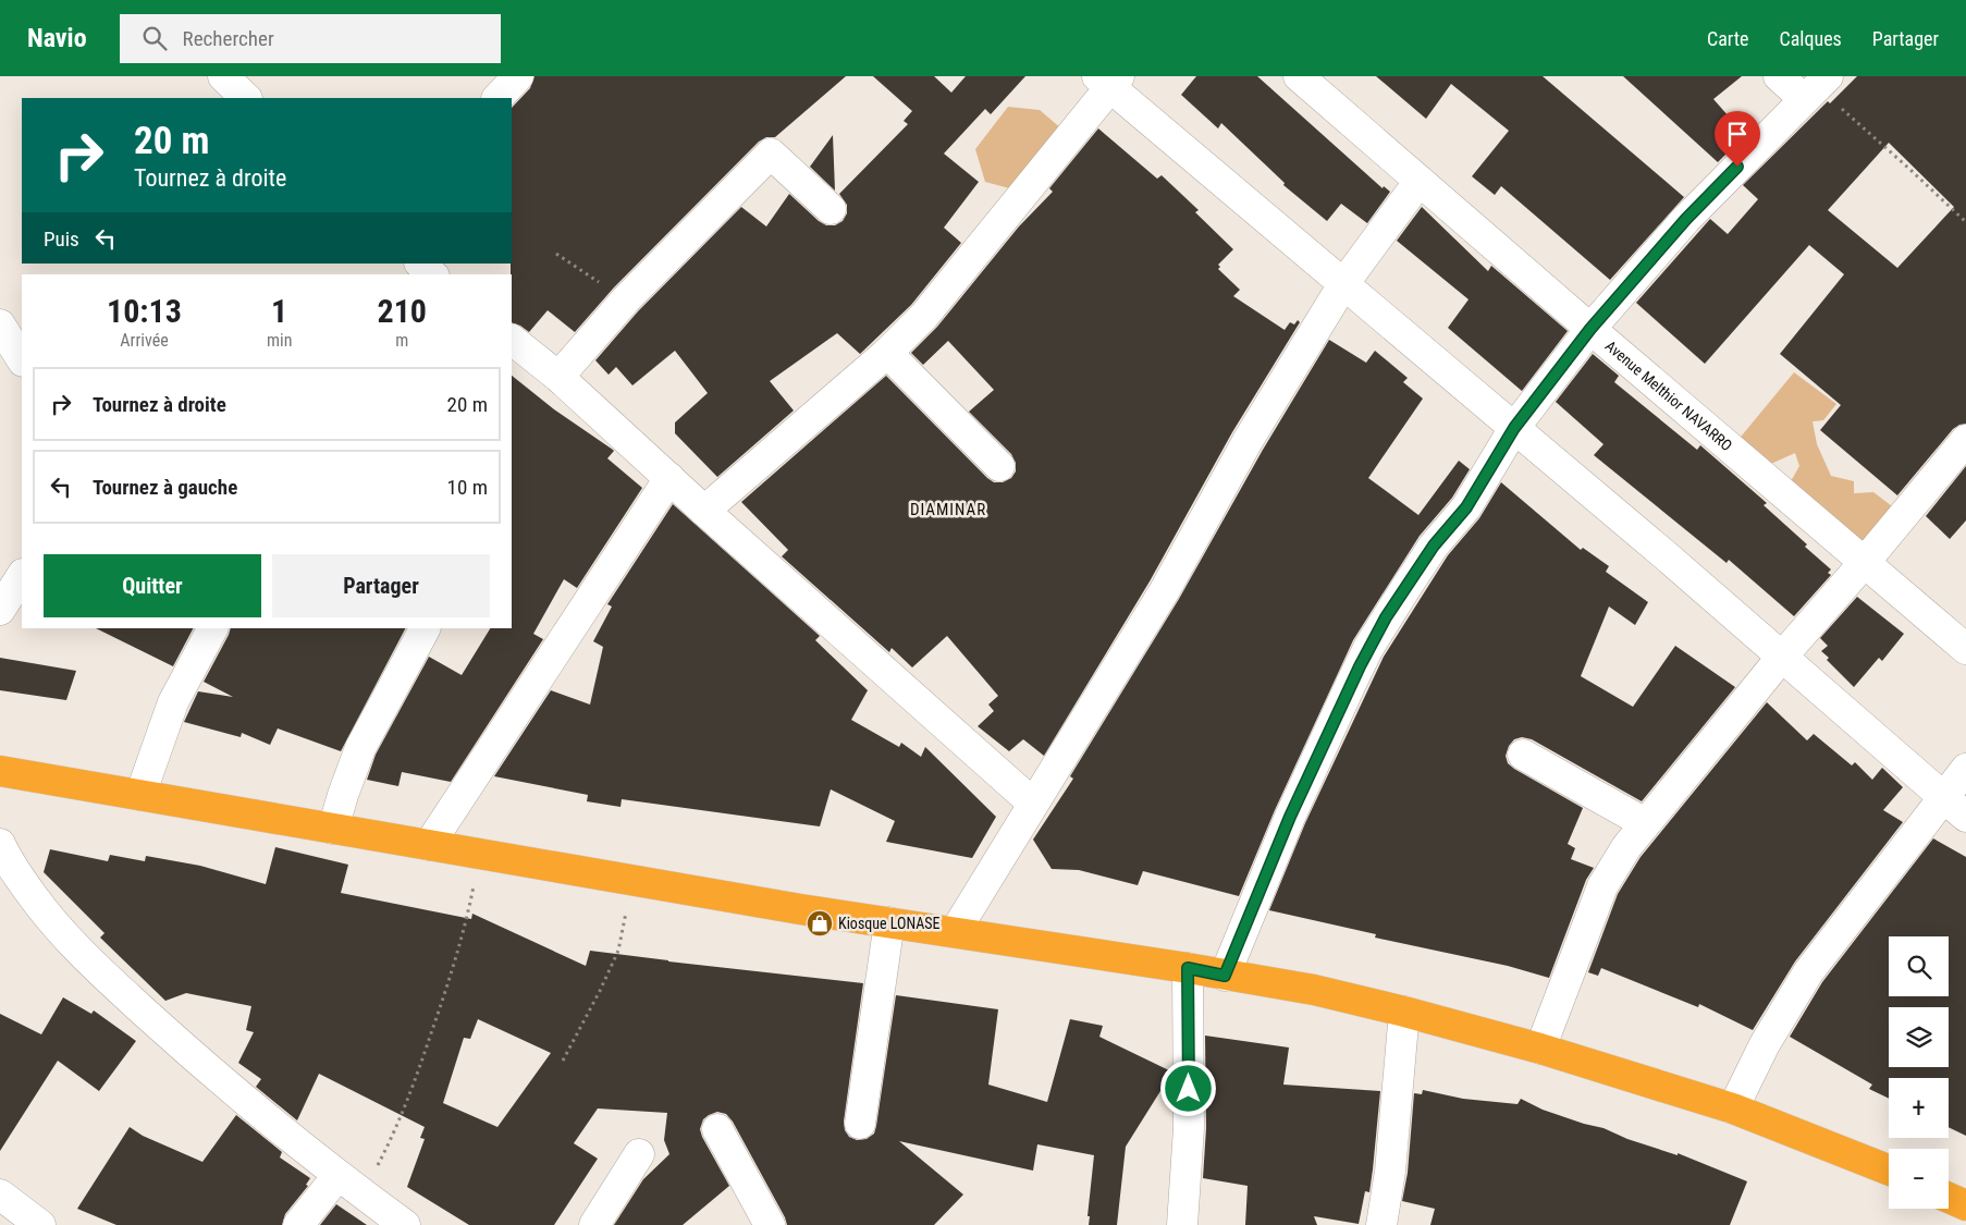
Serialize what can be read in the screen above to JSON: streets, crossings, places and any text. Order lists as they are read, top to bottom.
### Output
{
  "streets": {
    "street": ["Avenue Melthior NAVARRO"]
  },
  "districts": ["DIAMINAR"],
  "places": {
    "shop": ["Kiosque LONASE"]
  },
  "page": {
    "header": "Navio",
    "search": "Rechercher",
    "nav": ["Carte", "Calques", "Partager"],
    "turn": ["20 m", "Tournez à droite"],
    "then": "Puis",
    "eta": [
      "10:13",
      "Arrivée",
      "1",
      "min",
      "210",
      "m"
    ],
    "list": [
      {
        "name": "Tournez à droite",
        "value": "20 m"
      },
      {
        "name": "Tournez à gauche",
        "value": "10 m"
      }
    ],
    "buttons": ["Quitter", "Partager"],
    "map_buttons": ["+", "−"]
  }
}
